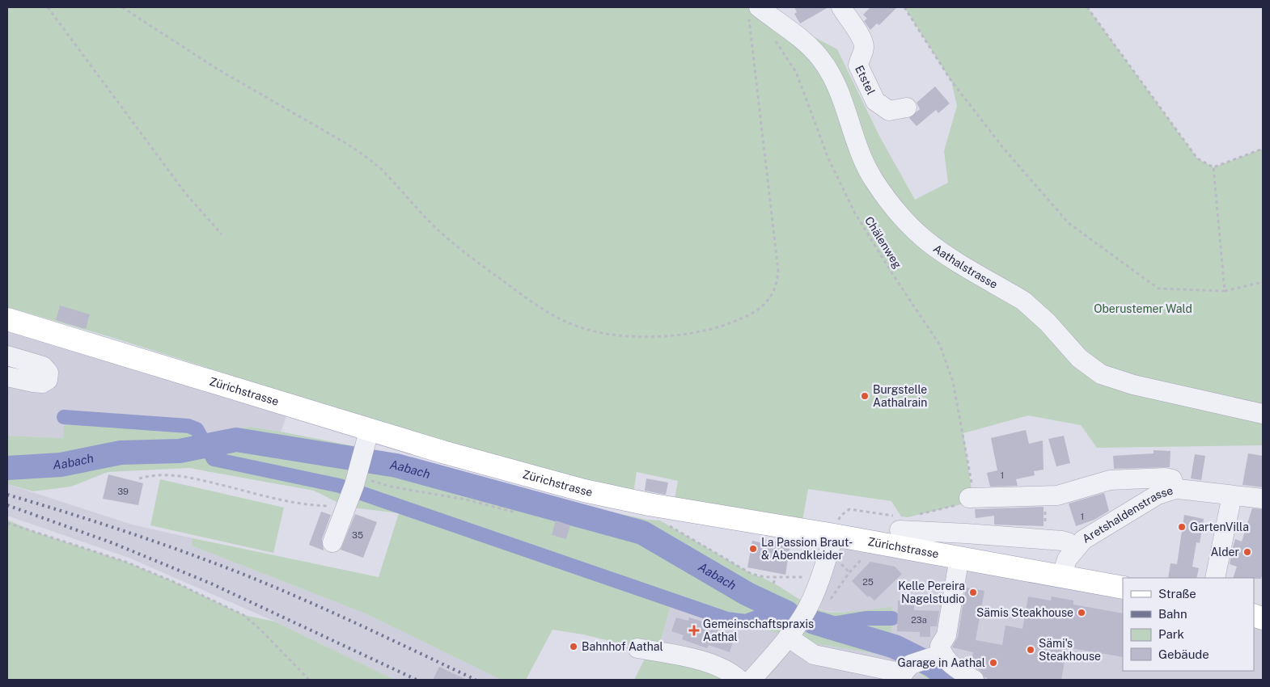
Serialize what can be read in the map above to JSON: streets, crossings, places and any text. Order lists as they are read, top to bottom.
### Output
{
  "streets": {
    "main road": ["Zürichstrasse"],
    "street": ["Etstel", "Aathalstrasse", "Aretshaldenstrasse"],
    "path": ["Chälenweg"]
  },
  "crossings": [
    ["Zürichstrasse", "Aretshaldenstrasse"]
  ],
  "water": ["Aabach"],
  "parks": ["Oberustemer Wald"],
  "places": {
    "other": [
      "Burgstelle Aathalrain",
      "GartenVilla",
      "La Passion Braut- & Abendkleider",
      "Alder",
      "Kelle Pereira Nagelstudio",
      "Sämis Steakhouse",
      "Bahnhof Aathal",
      "Sämi's Steakhouse",
      "Garage in Aathal"
    ],
    "health": ["Gemeinschaftspraxis Aathal"]
  },
  "house_numbers": [
    "1",
    "39",
    "1",
    "35",
    "25",
    "23a"
  ],
  "legend": [
    "Straße",
    "Bahn",
    "Park",
    "Gebäude"
  ]
}
